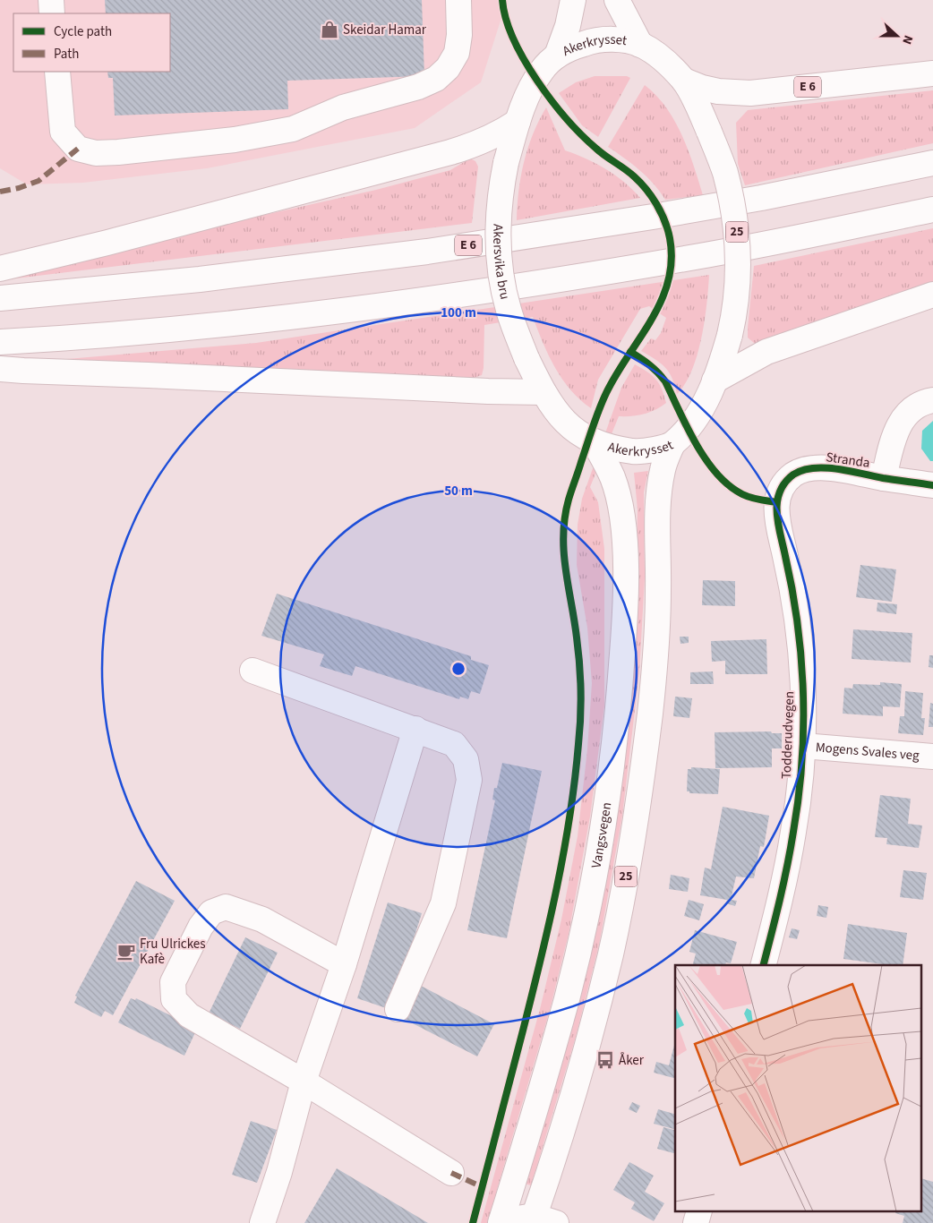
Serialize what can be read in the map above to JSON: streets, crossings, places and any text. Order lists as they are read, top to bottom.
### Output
{
  "streets": {
    "main road": [
      "Akerkrysset",
      "E 6",
      "25",
      "Akersvika bru",
      "Stranda",
      "Todderudvegen",
      "Mogens Svales veg",
      "Vangsvegen"
    ]
  },
  "crossings": [
    ["Akerkrysset", "E 6"],
    ["Akerkrysset", "25"],
    ["Akerkrysset", "Akersvika bru"],
    ["Akerkrysset", "Vangsvegen"],
    ["Stranda", "Todderudvegen"],
    ["Todderudvegen", "Mogens Svales veg"]
  ],
  "places": {
    "shop": ["Skeidar Hamar"],
    "cafe": ["Fru Ulrickes Kafè"],
    "bus stop": ["Åker"]
  },
  "legend": ["Cycle path", "Path"],
  "north": "right",
  "rings": ["100 m", "50 m"]
}
